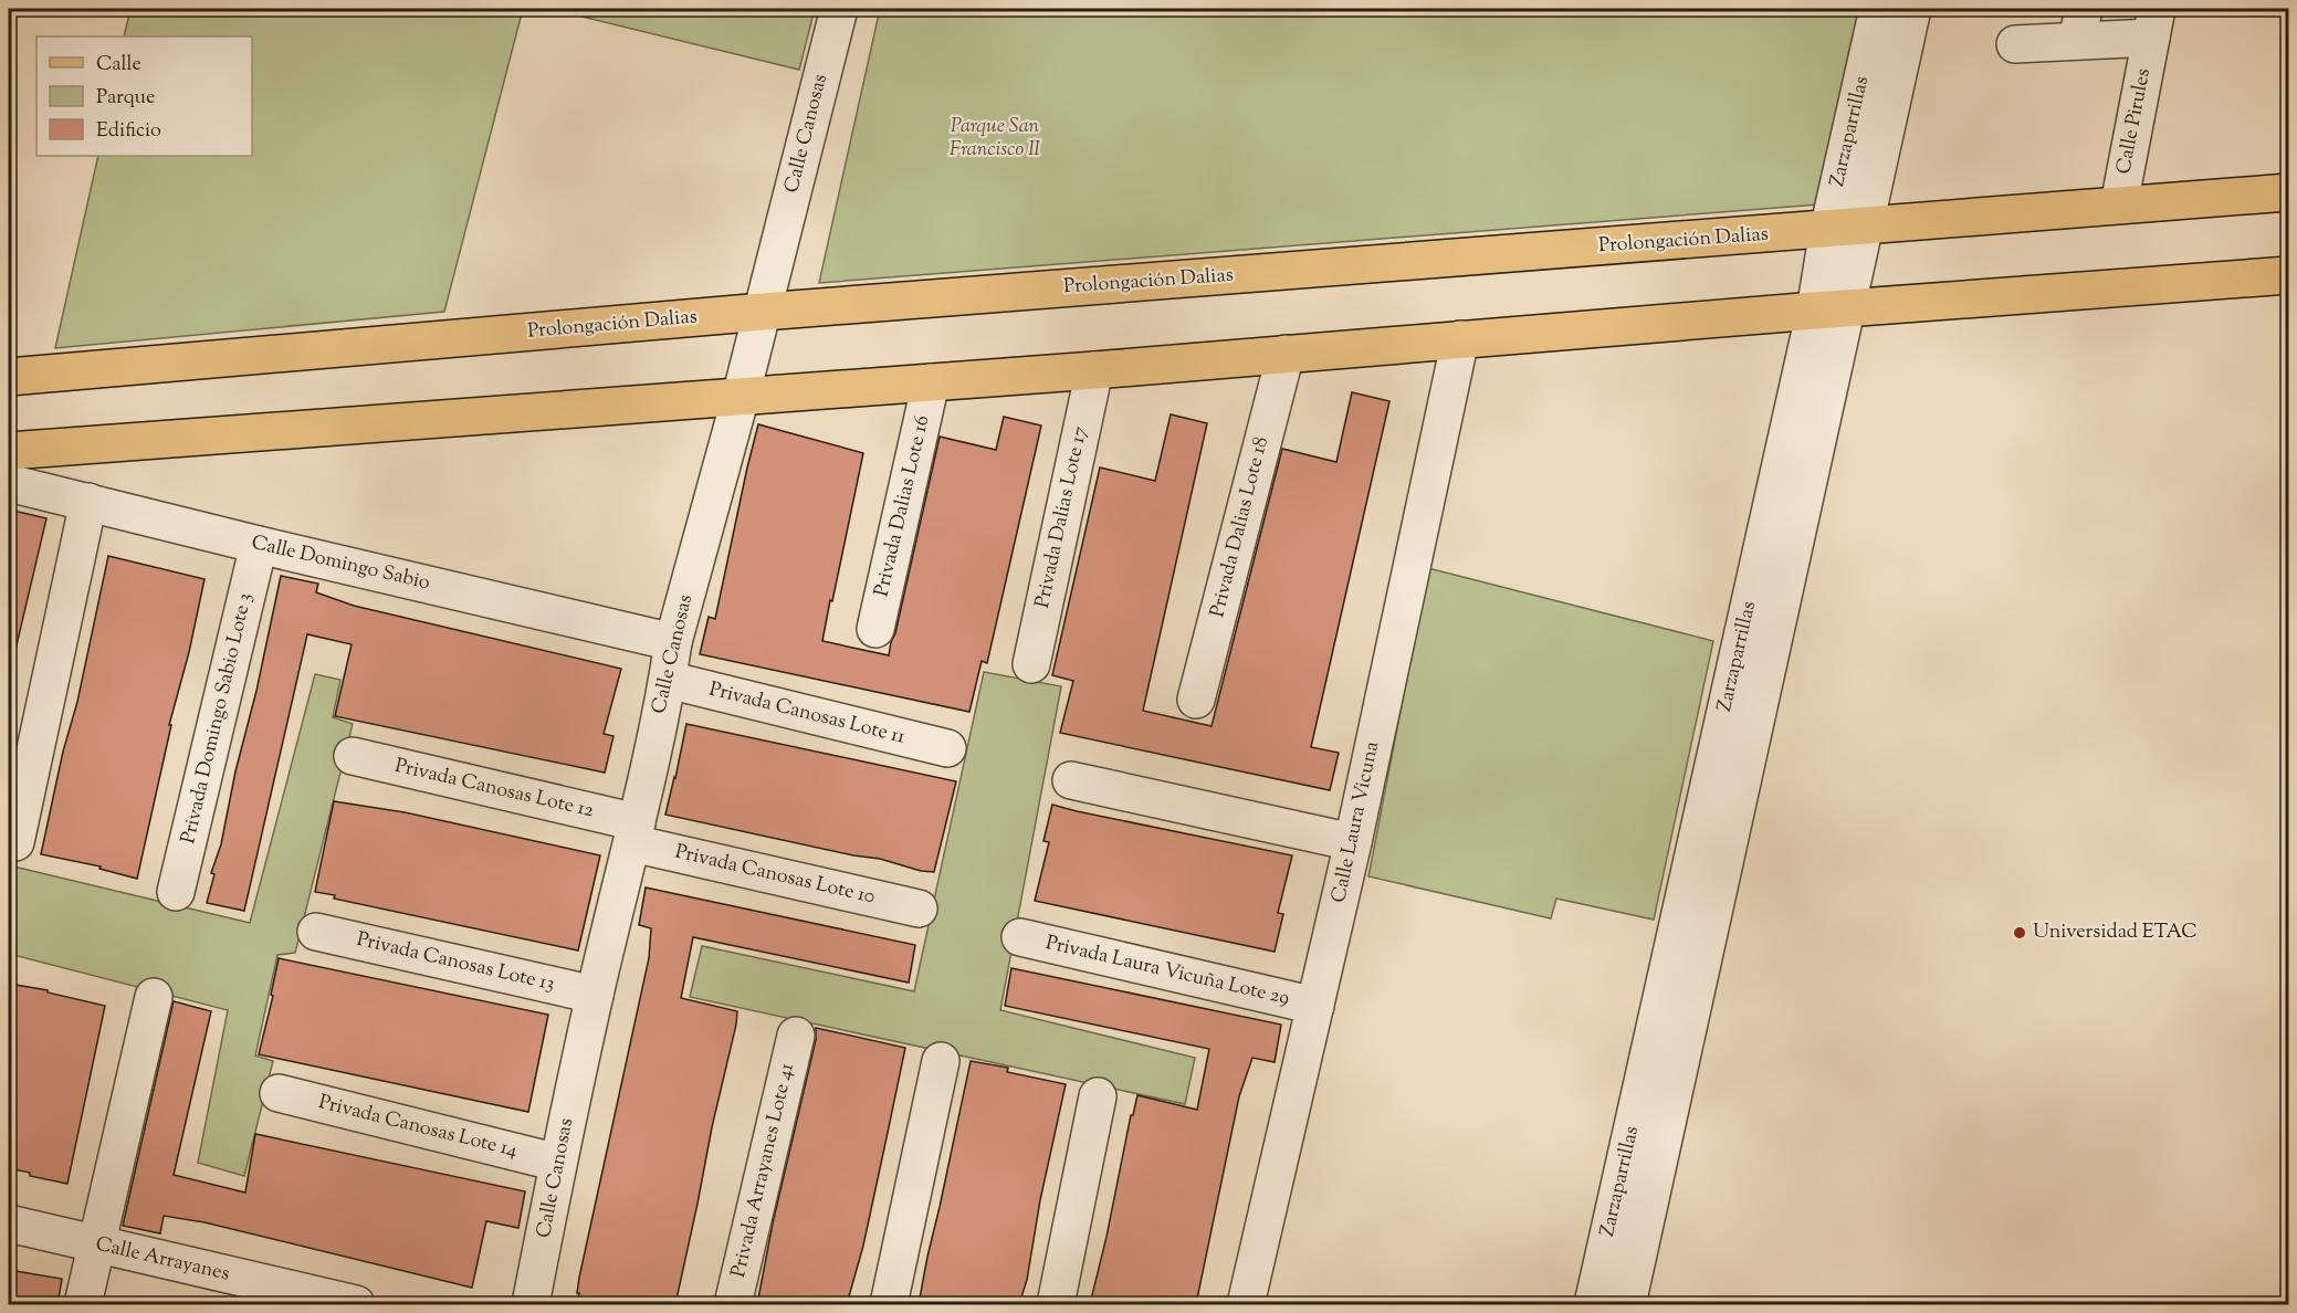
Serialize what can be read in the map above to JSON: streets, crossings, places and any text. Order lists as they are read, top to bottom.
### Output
{
  "streets": {
    "main road": ["Prolongación Dalias"],
    "street": [
      "Calle Pirules",
      "Zarzaparrillas",
      "Calle Canosas",
      "Privada Dalias Lote 16",
      "Privada Dalias Lote 17",
      "Privada Dalias Lote 18",
      "Calle Domingo Sabio",
      "Privada Canosas Lote 11",
      "Privada Domingo Sabio Lote 3",
      "Privada Canosas Lote 12",
      "Calle Laura Vicuna",
      "Privada Canosas Lote 10",
      "Privada Canosas Lote 13",
      "Privada Laura Vicuña Lote 29",
      "Privada Canosas Lote 14",
      "Privada Arrayanes Lote 41",
      "Calle Arrayanes"
    ]
  },
  "crossings": [
    ["Calle Pirules", "Prolongación Dalias"],
    ["Zarzaparrillas", "Prolongación Dalias"],
    ["Calle Canosas", "Prolongación Dalias"],
    ["Calle Canosas", "Calle Domingo Sabio"],
    ["Calle Canosas", "Privada Canosas Lote 11"],
    ["Calle Canosas", "Privada Canosas Lote 12"],
    ["Calle Canosas", "Privada Canosas Lote 10"],
    ["Calle Canosas", "Privada Canosas Lote 13"],
    ["Calle Canosas", "Privada Canosas Lote 14"],
    ["Calle Domingo Sabio", "Privada Domingo Sabio Lote 3"],
    ["Privada Canosas Lote 12", "Privada Canosas Lote 10"],
    ["Calle Laura Vicuna", "Privada Laura Vicuña Lote 29"]
  ],
  "parks": ["Parque San Francisco II"],
  "places": ["Universidad ETAC"],
  "legend": ["Calle", "Parque", "Edificio"]
}
